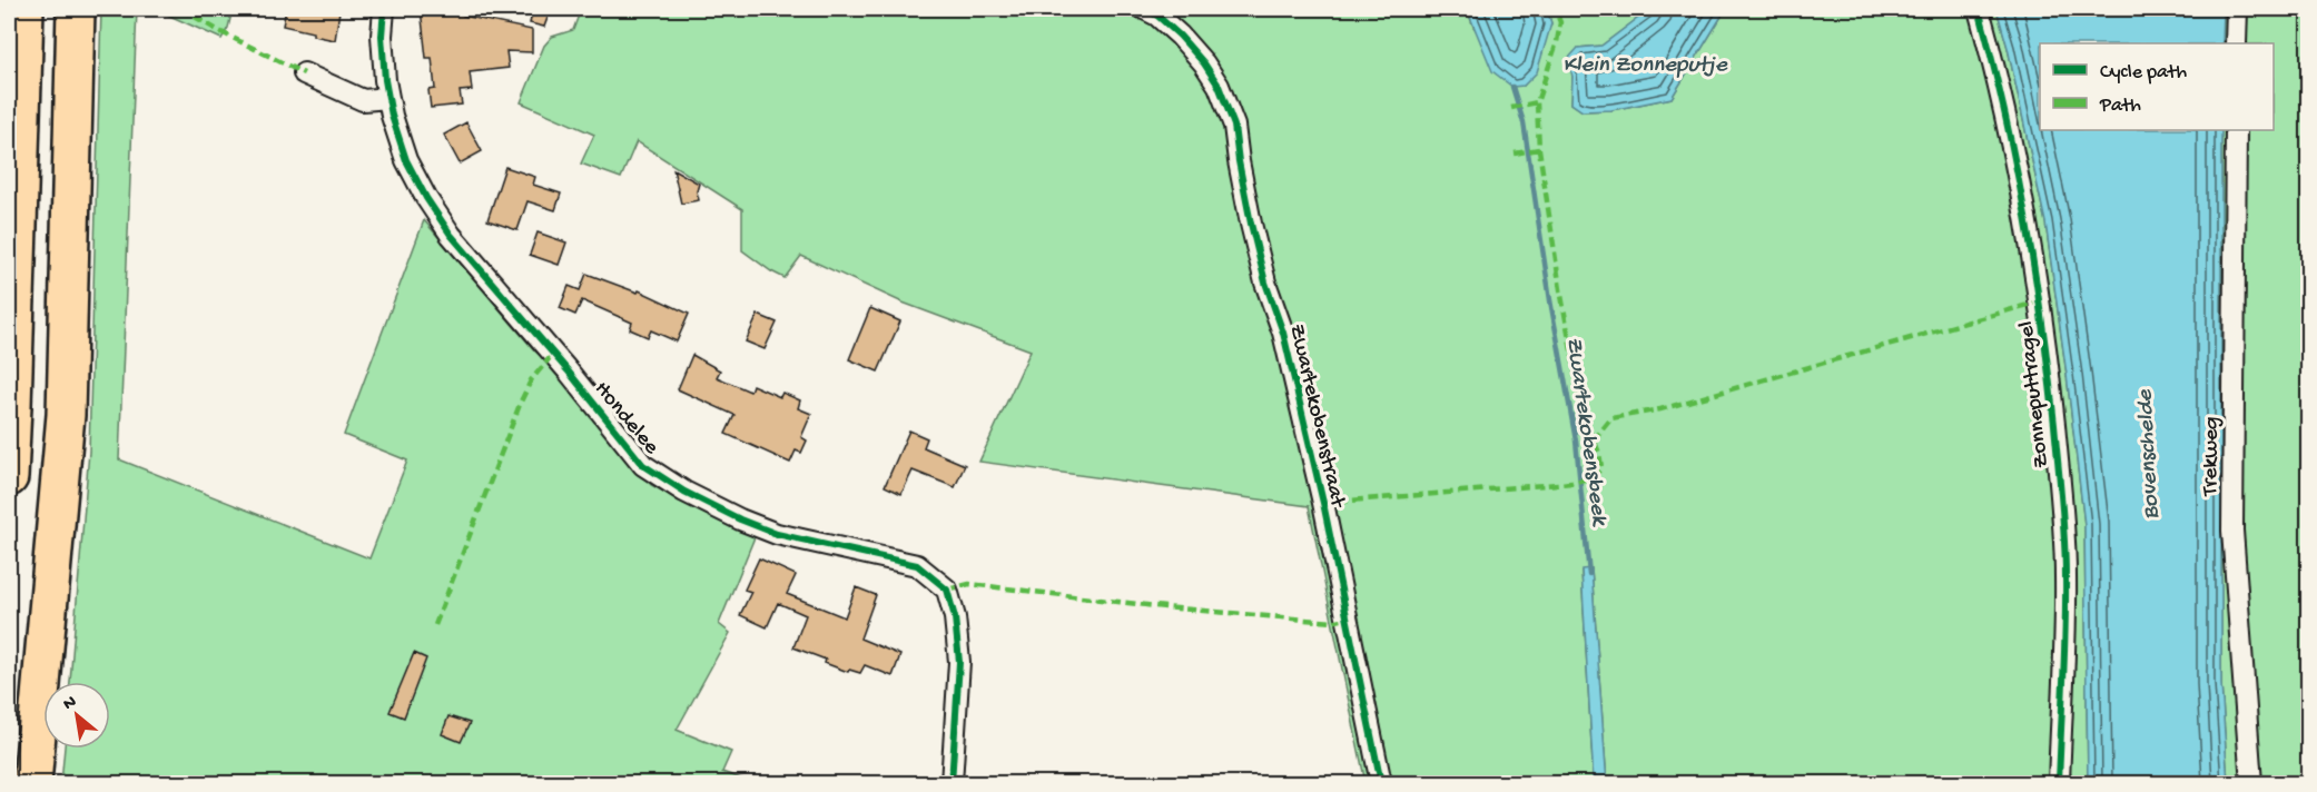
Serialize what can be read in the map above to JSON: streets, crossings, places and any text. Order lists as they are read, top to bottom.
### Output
{
  "streets": {
    "street": [
      "Zonneputtragel",
      "Zwartekobenstraat",
      "Hondelee",
      "Trekweg"
    ]
  },
  "water": ["Klein Zonneputje", "Zwartekobensbeek", "Bovenschelde"],
  "legend": ["Cycle path", "Path"],
  "north": "top left"
}
